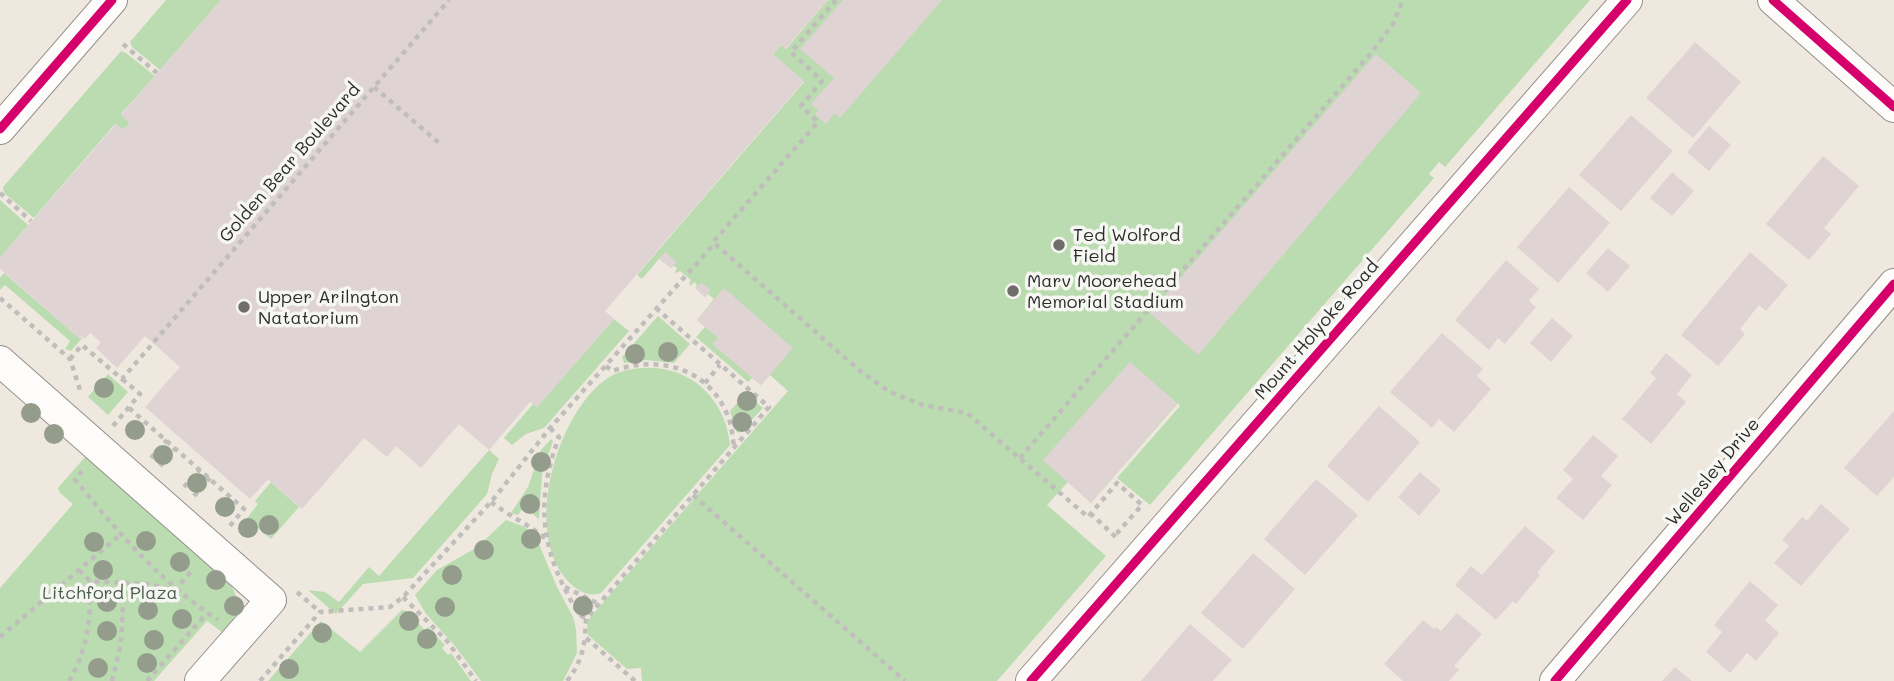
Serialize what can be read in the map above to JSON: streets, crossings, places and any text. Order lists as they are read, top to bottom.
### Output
{
  "streets": {
    "street": ["Mount Holyoke Road", "Wellesley Drive"],
    "path": ["Golden Bear Boulevard"]
  },
  "parks": ["Litchford Plaza"],
  "places": ["Ted Wolford Field", "Marv Moorehead Memorial Stadium", "Upper Arilngton Natatorium"]
}
